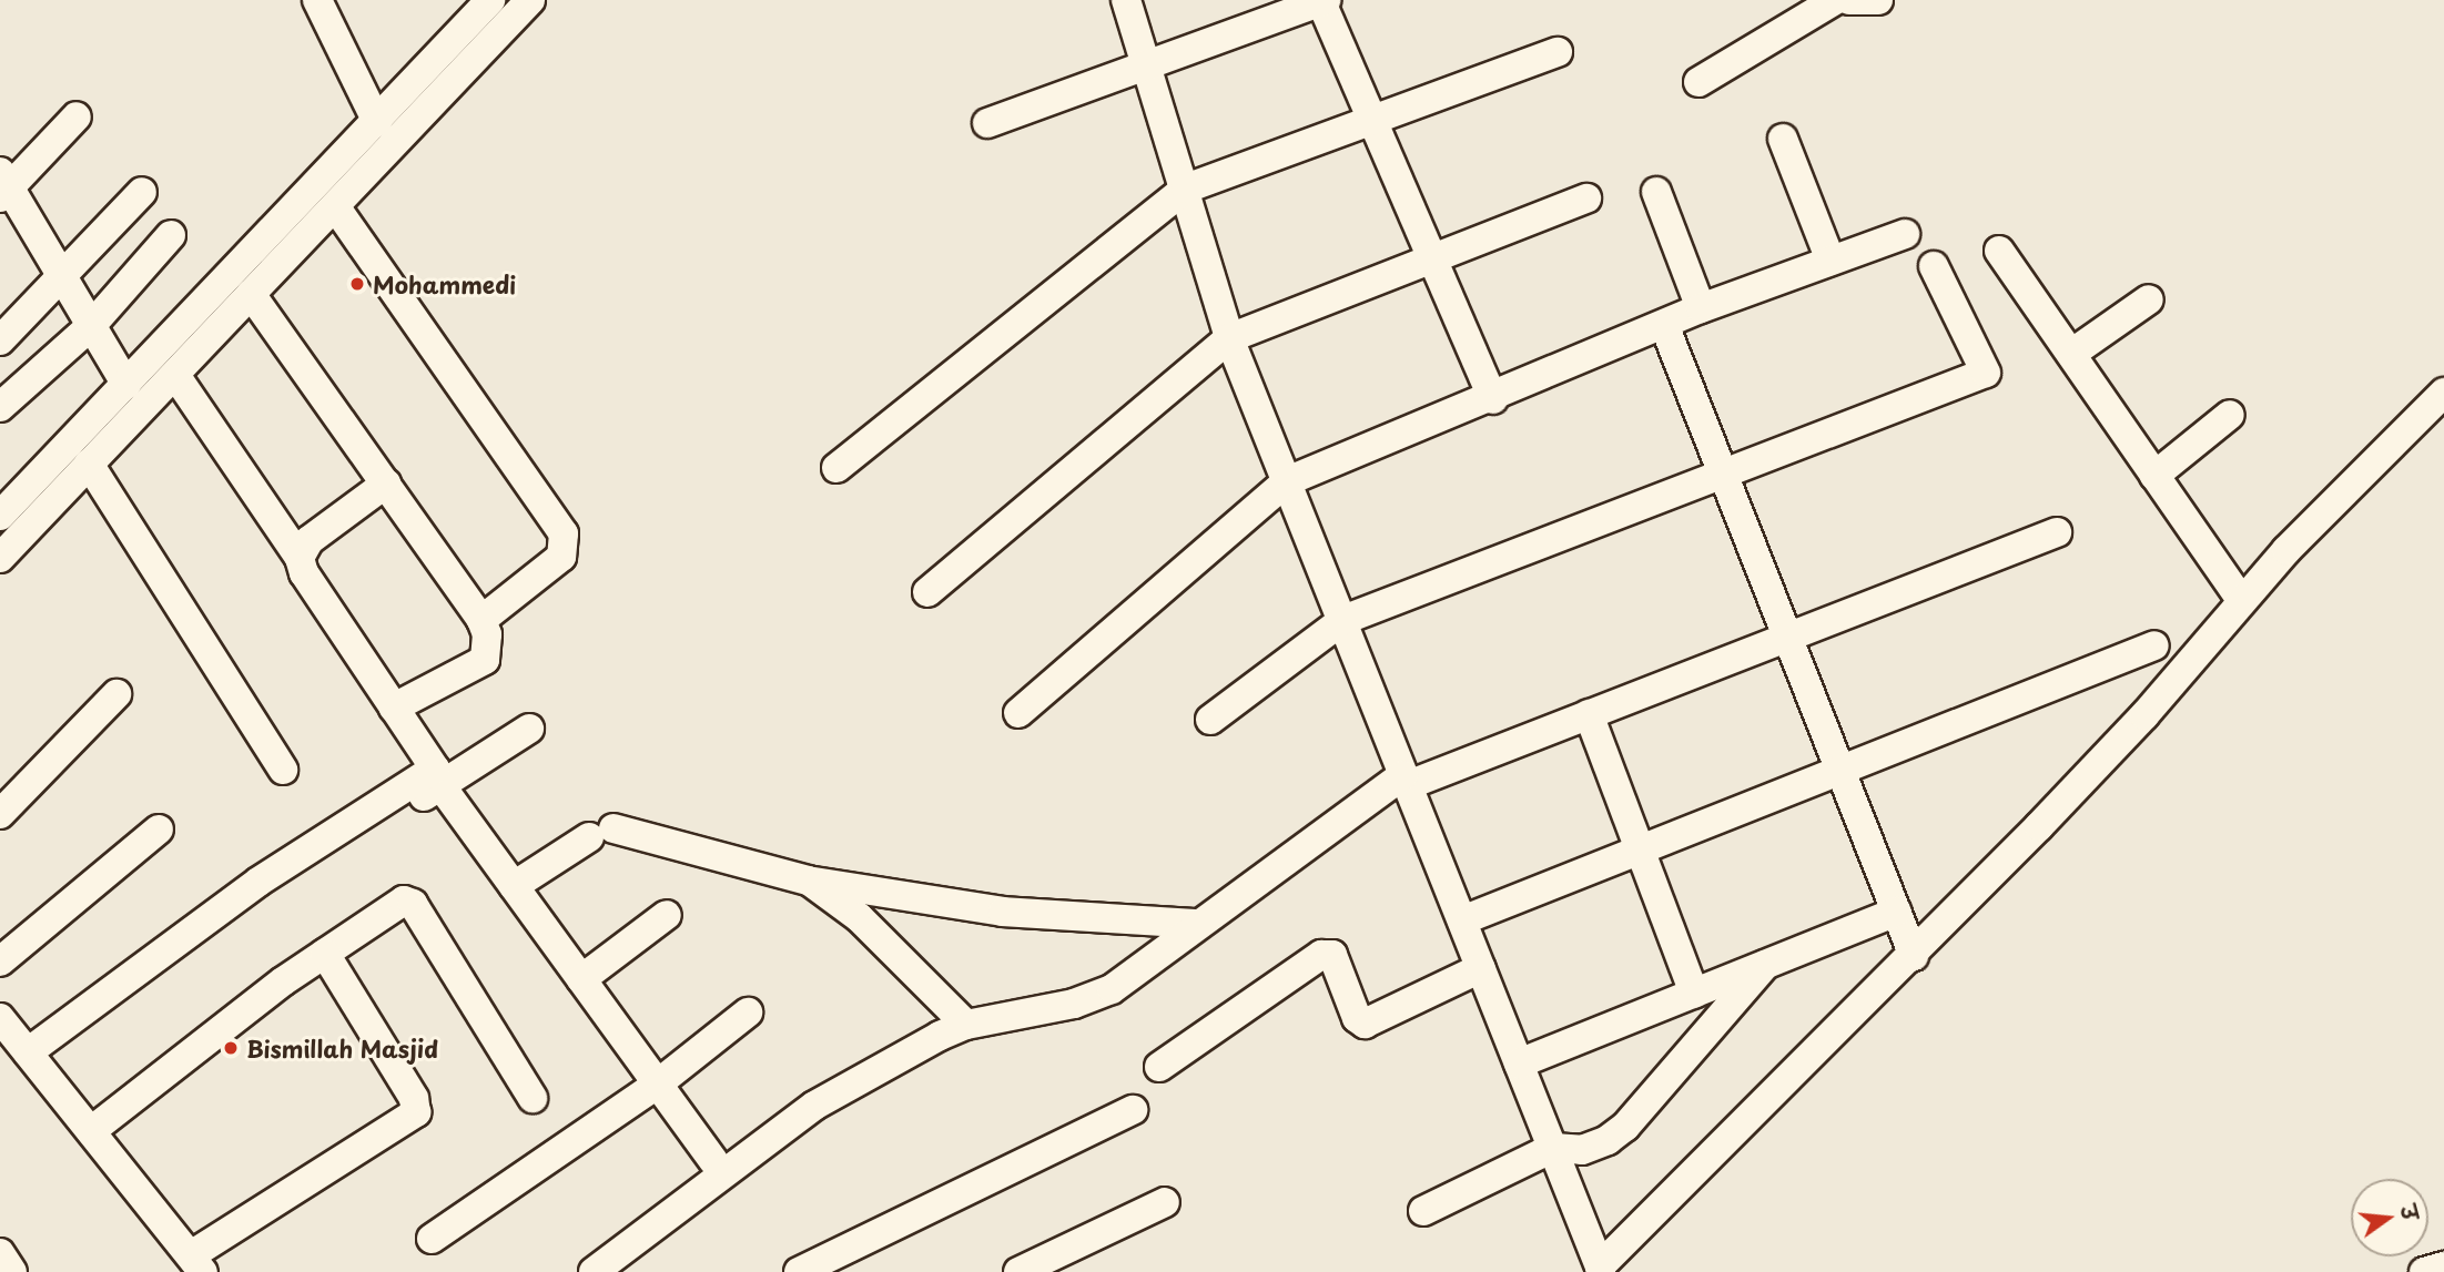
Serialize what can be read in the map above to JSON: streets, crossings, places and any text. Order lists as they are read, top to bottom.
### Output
{
  "places": ["Mohammedi", "Bismillah Masjid"],
  "north": "right"
}
